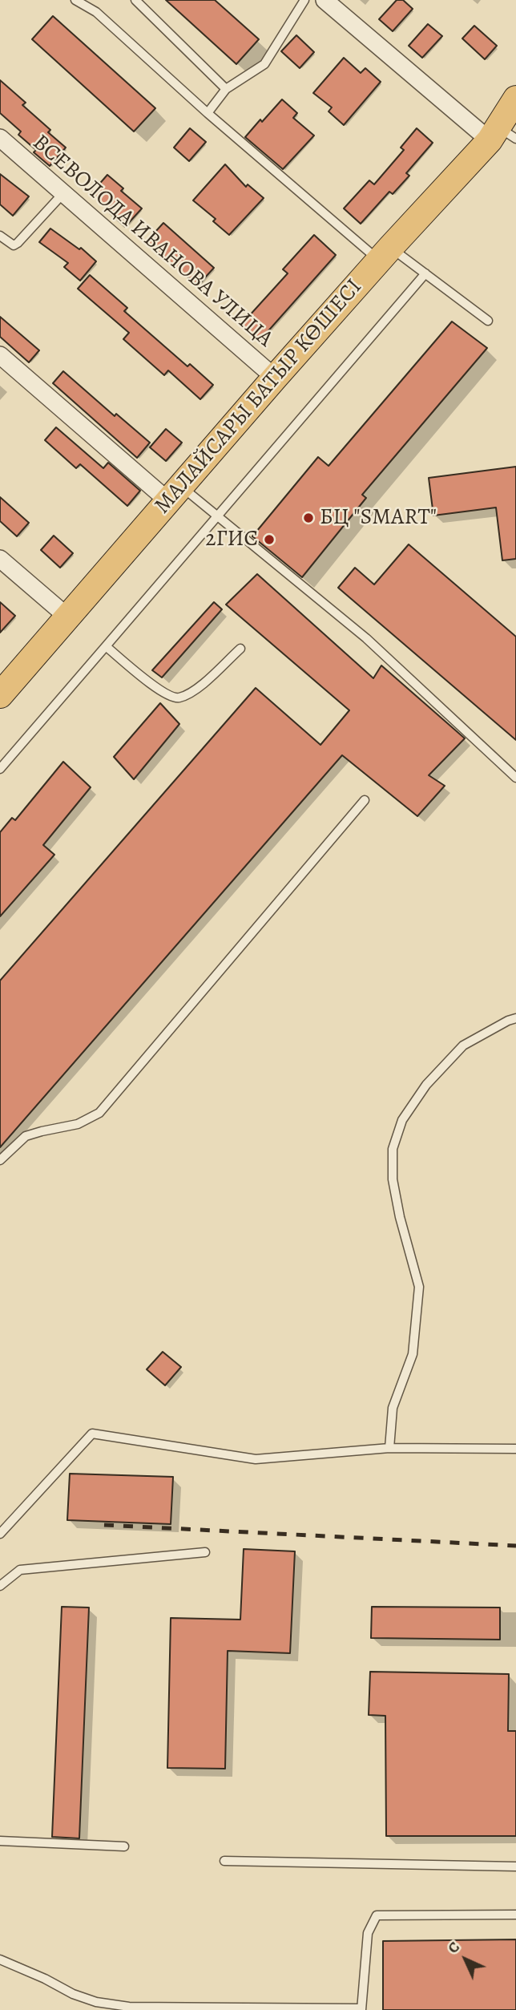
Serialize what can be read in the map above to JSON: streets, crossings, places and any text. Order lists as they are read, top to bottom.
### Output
{
  "streets": {
    "main road": ["МАЛАЙСАРЫ БАТЫР КӨШЕСІ"],
    "street": ["ВСЕВОЛОДА ИВАНОВА УЛИЦА"]
  },
  "crossings": [
    ["ВСЕВОЛОДА ИВАНОВА УЛИЦА", "МАЛАЙСАРЫ БАТЫР КӨШЕСІ"]
  ],
  "places": ["БЦ \"SMART\"", "2ГИС"],
  "north": "top left"
}
